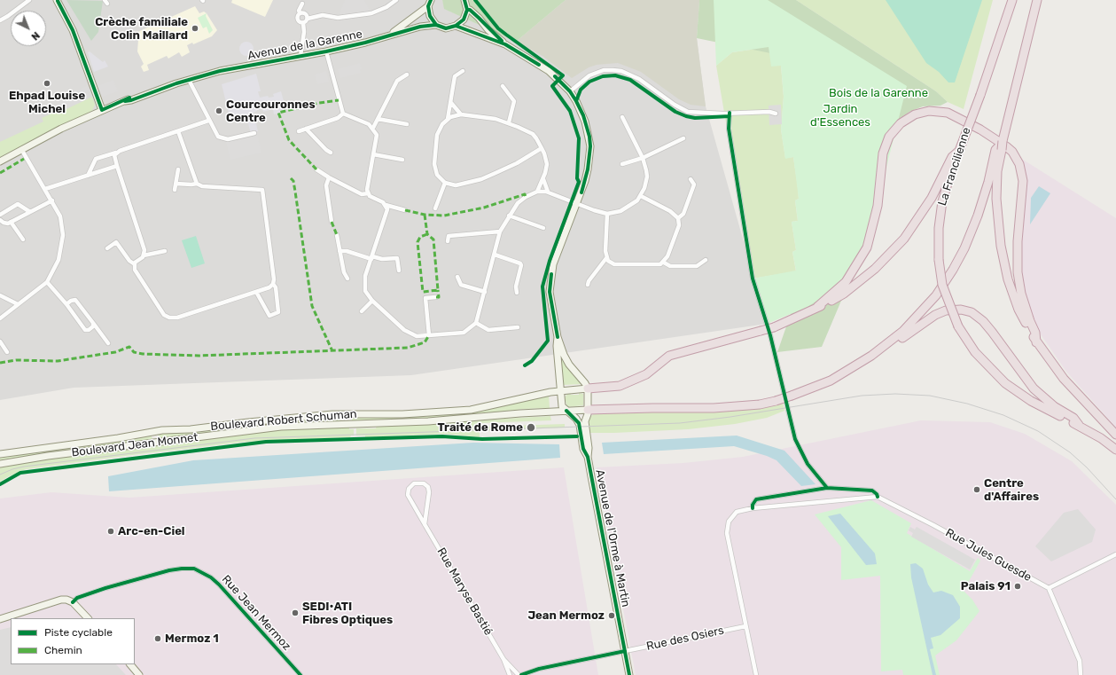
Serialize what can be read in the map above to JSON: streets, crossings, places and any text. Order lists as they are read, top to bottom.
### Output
{
  "streets": {
    "highway": ["La Francilienne"],
    "main road": [
      "Avenue de la Garenne",
      "Boulevard Robert Schuman",
      "Boulevard Jean Monnet",
      "Avenue de l'Orme à Martin"
    ],
    "street": [
      "Rue Jules Guesde",
      "Rue Maryse Bastié",
      "Rue Jean Mermoz",
      "Rue des Osiers"
    ]
  },
  "crossings": [
    ["Boulevard Robert Schuman", "Avenue de l'Orme à Martin"],
    ["Boulevard Jean Monnet", "Avenue de l'Orme à Martin"],
    ["Avenue de l'Orme à Martin", "Rue des Osiers"]
  ],
  "parks": ["Bois de la Garenne", "Jardin d'Essences"],
  "places": [
    "Crèche familiale Colin Maillard",
    "Ehpad Louise Michel",
    "Courcouronnes Centre",
    "Traité de Rome",
    "Centre d'Affaires",
    "Arc-en-Ciel",
    "Palais 91",
    "SEDI•ATI Fibres Optiques",
    "Jean Mermoz",
    "Mermoz 1"
  ],
  "legend": ["Piste cyclable", "Chemin"],
  "north": "bottom right"
}
